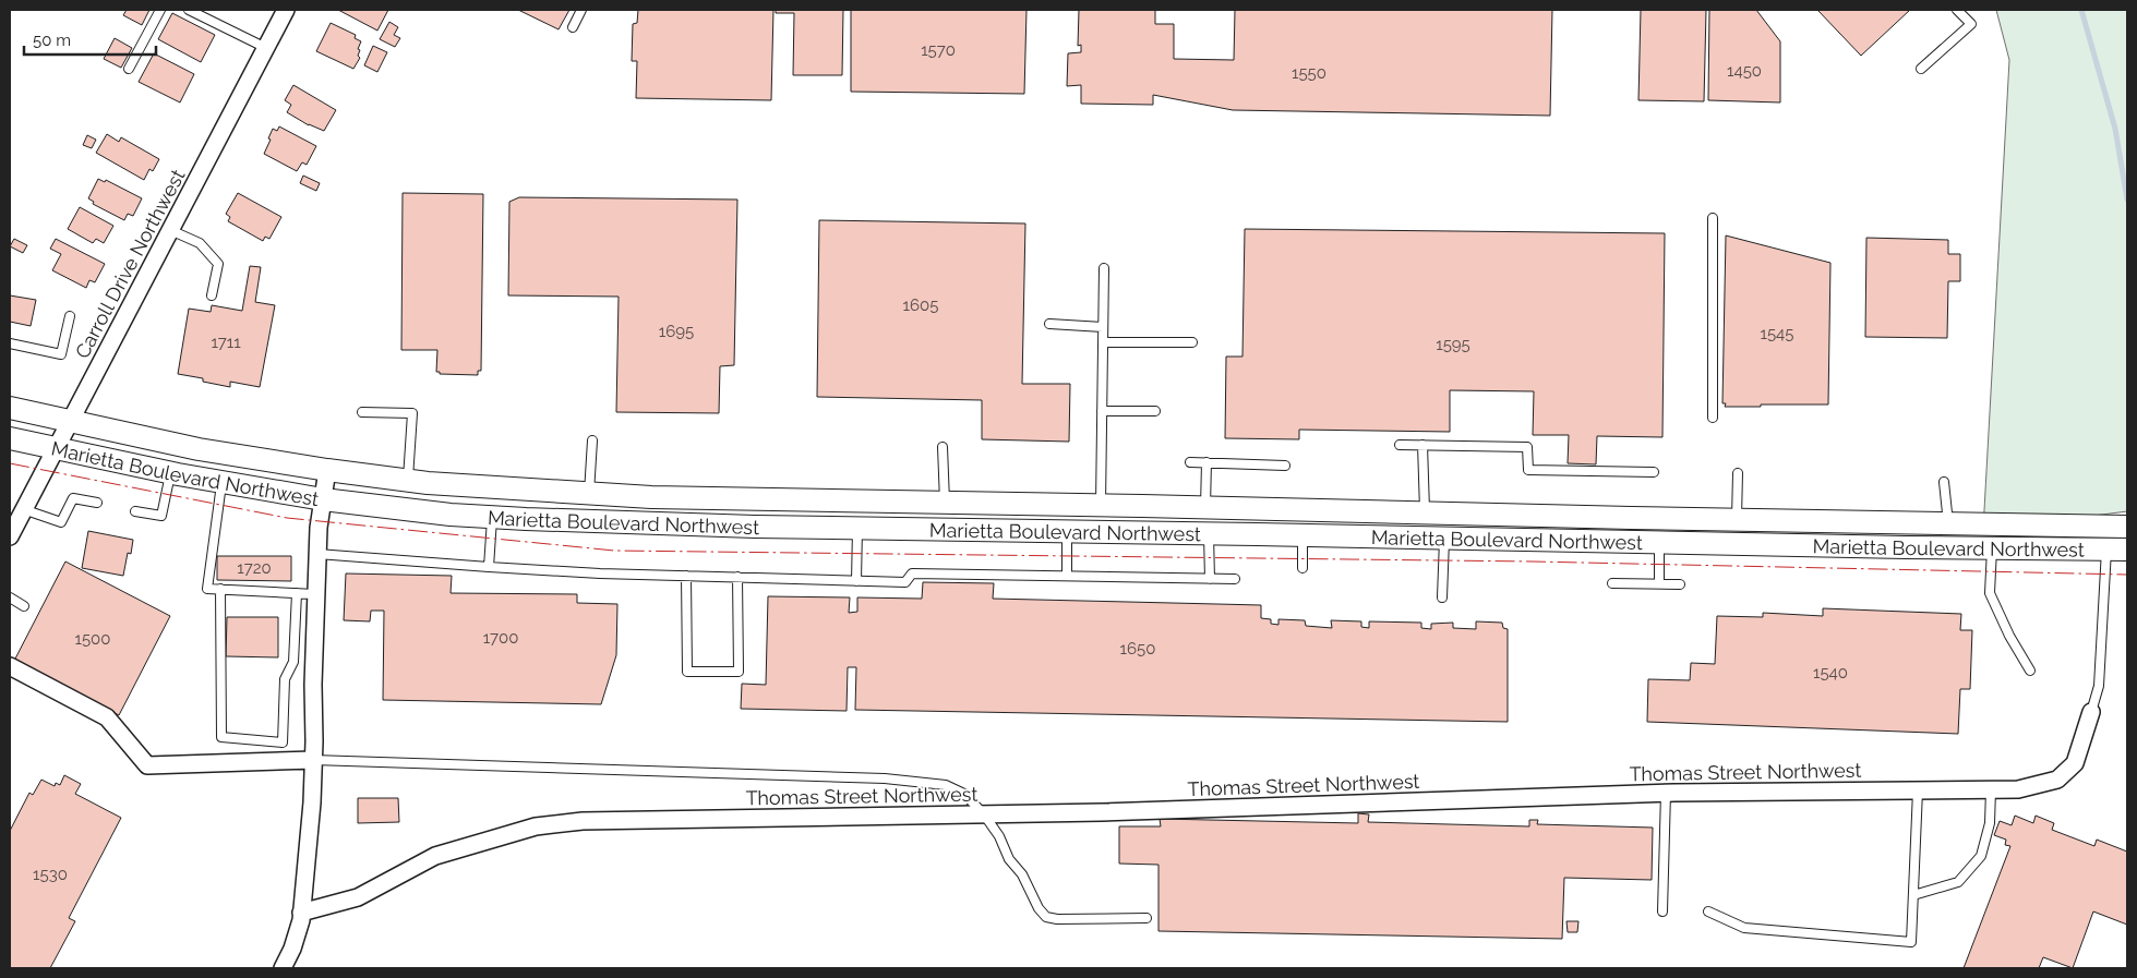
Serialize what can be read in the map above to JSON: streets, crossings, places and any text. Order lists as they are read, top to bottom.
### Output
{
  "streets": {
    "main road": ["Marietta Boulevard Northwest"],
    "street": ["Carroll Drive Northwest", "Thomas Street Northwest"]
  },
  "crossings": [
    ["Carroll Drive Northwest", "Marietta Boulevard Northwest"],
    ["Marietta Boulevard Northwest", "Thomas Street Northwest"]
  ],
  "house_numbers": [
    "1570",
    "1450",
    "1550",
    "1605",
    "1695",
    "1545",
    "1711",
    "1595",
    "1720",
    "1700",
    "1500",
    "1650",
    "1540",
    "1530"
  ],
  "scale_bar": "50 m"
}
